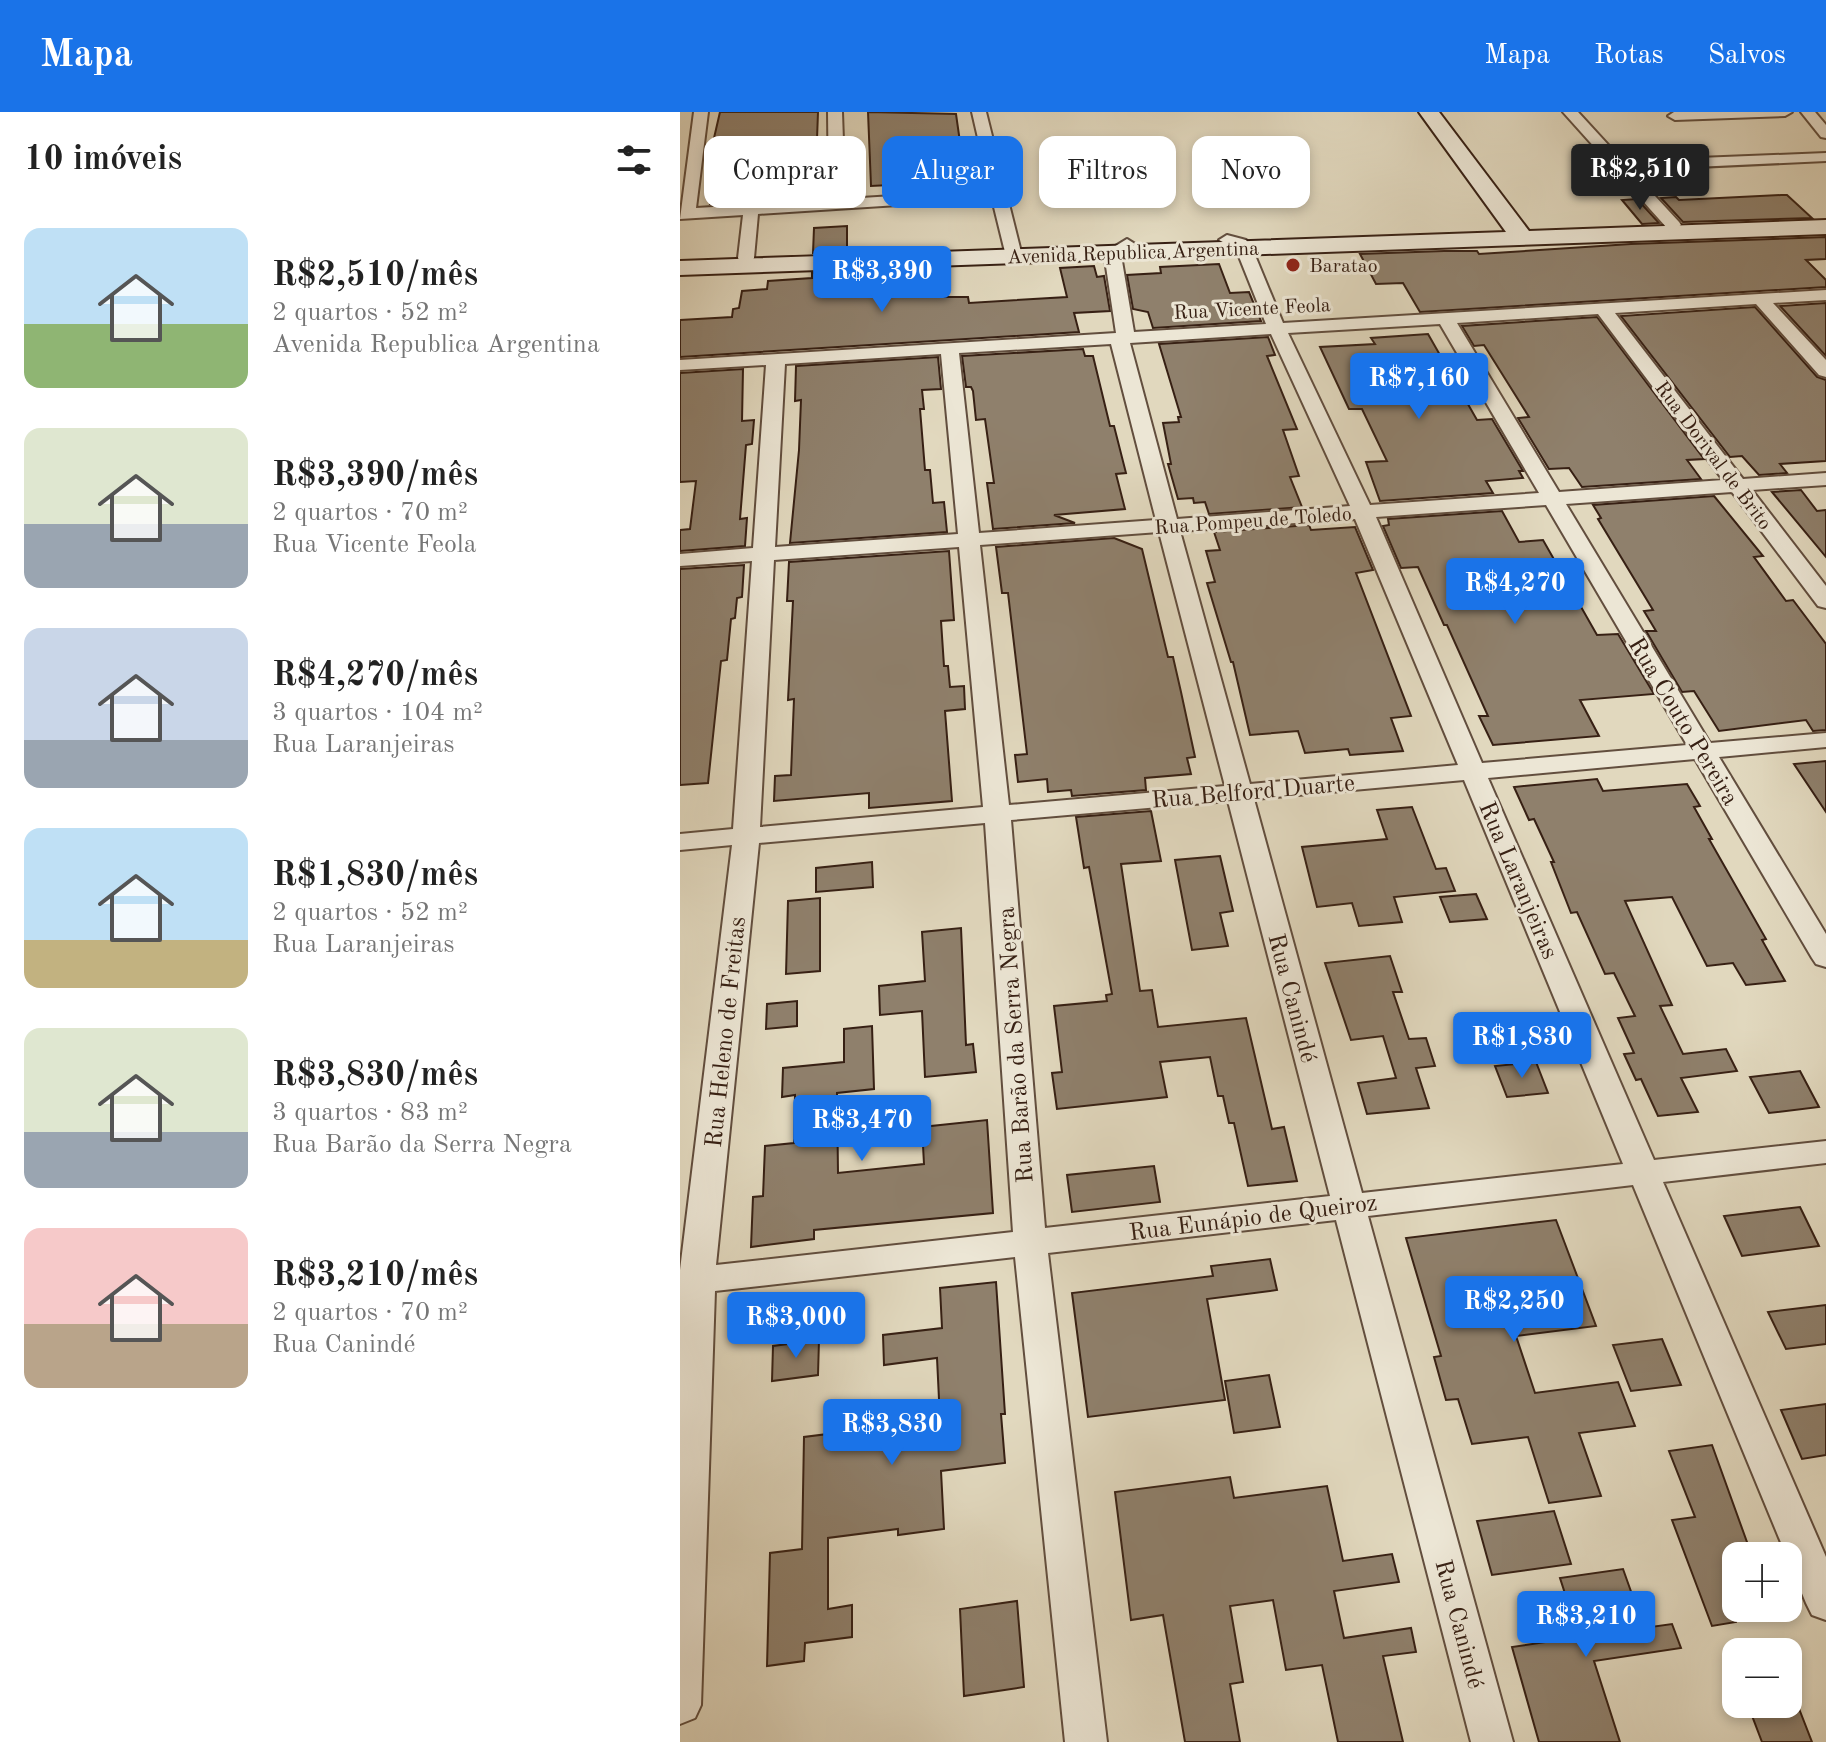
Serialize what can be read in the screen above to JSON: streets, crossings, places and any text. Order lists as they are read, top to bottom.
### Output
{
  "streets": {
    "main road": ["Avenida Republica Argentina"],
    "street": [
      "Rua Vicente Feola",
      "Rua Dorival de Brito",
      "Rua Pompeu de Toledo",
      "Rua Couto Pereira",
      "Rua Belford Duarte",
      "Rua Laranjeiras",
      "Rua Canindé",
      "Rua Heleno de Freitas",
      "Rua Barão da Serra Negra",
      "Rua Eunápio de Queiroz"
    ]
  },
  "crossings": [
    ["Avenida Republica Argentina", "Rua Laranjeiras"],
    ["Avenida Republica Argentina", "Rua Canindé"],
    ["Rua Vicente Feola", "Rua Dorival de Brito"],
    ["Rua Vicente Feola", "Rua Couto Pereira"],
    ["Rua Vicente Feola", "Rua Laranjeiras"],
    ["Rua Vicente Feola", "Rua Canindé"],
    ["Rua Vicente Feola", "Rua Heleno de Freitas"],
    ["Rua Vicente Feola", "Rua Barão da Serra Negra"],
    ["Rua Dorival de Brito", "Rua Pompeu de Toledo"],
    ["Rua Pompeu de Toledo", "Rua Couto Pereira"],
    ["Rua Pompeu de Toledo", "Rua Laranjeiras"],
    ["Rua Pompeu de Toledo", "Rua Canindé"],
    ["Rua Pompeu de Toledo", "Rua Heleno de Freitas"],
    ["Rua Pompeu de Toledo", "Rua Barão da Serra Negra"],
    ["Rua Couto Pereira", "Rua Belford Duarte"],
    ["Rua Belford Duarte", "Rua Laranjeiras"],
    ["Rua Belford Duarte", "Rua Canindé"],
    ["Rua Belford Duarte", "Rua Heleno de Freitas"],
    ["Rua Belford Duarte", "Rua Barão da Serra Negra"],
    ["Rua Laranjeiras", "Rua Eunápio de Queiroz"],
    ["Rua Canindé", "Rua Eunápio de Queiroz"],
    ["Rua Heleno de Freitas", "Rua Eunápio de Queiroz"],
    ["Rua Barão da Serra Negra", "Rua Eunápio de Queiroz"]
  ],
  "places": ["Baratao"],
  "page": {
    "header": "Mapa",
    "nav": ["Mapa", "Rotas", "Salvos"],
    "heading": "10 imóveis",
    "chip": [
      "Comprar",
      "Alugar",
      "Filtros",
      "Novo"
    ],
    "price": [
      "R$2,510",
      "R$3,390",
      "R$7,160",
      "R$4,270",
      "R$1,830",
      "R$3,470",
      "R$2,250",
      "R$3,000",
      "R$3,830",
      "R$3,210"
    ],
    "list": [
      {
        "name": "R$2,510/mês",
        "note": "2 quartos · 52 m² · Avenida Republica Argentina"
      },
      {
        "name": "R$3,390/mês",
        "note": "2 quartos · 70 m² · Rua Vicente Feola"
      },
      {
        "name": "R$4,270/mês",
        "note": "3 quartos · 104 m² · Rua Laranjeiras"
      },
      {
        "name": "R$1,830/mês",
        "note": "2 quartos · 52 m² · Rua Laranjeiras"
      },
      {
        "name": "R$3,830/mês",
        "note": "3 quartos · 83 m² · Rua Barão da Serra Negra"
      },
      {
        "name": "R$3,210/mês",
        "note": "2 quartos · 70 m² · Rua Canindé"
      }
    ],
    "map_buttons": ["+", "−"]
  }
}
